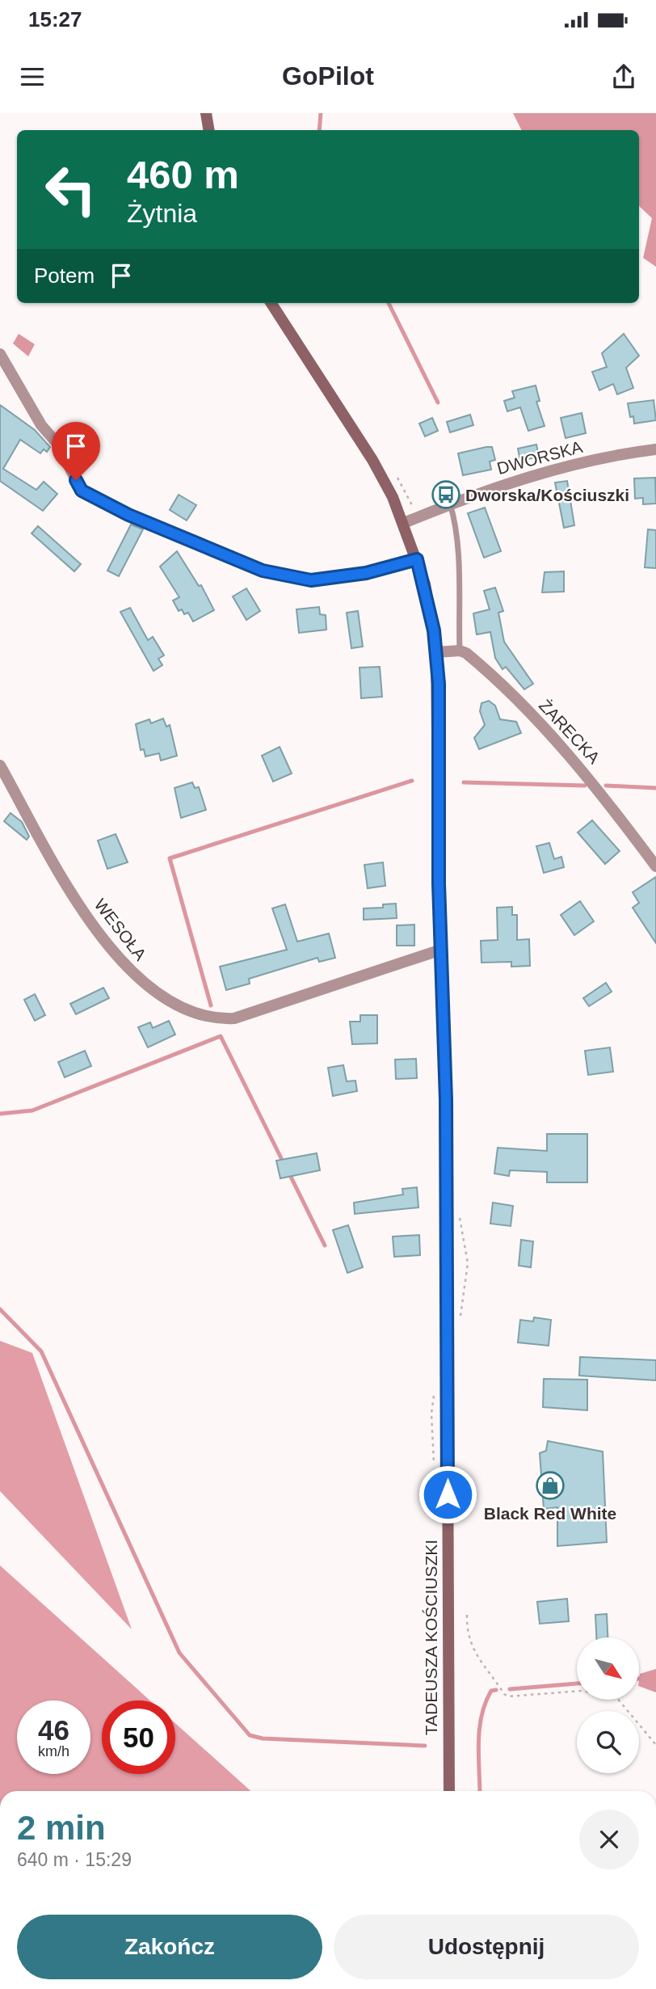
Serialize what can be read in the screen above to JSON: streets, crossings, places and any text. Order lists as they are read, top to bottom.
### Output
{
  "streets": {
    "main road": ["TADEUSZA KOŚCIUSZKI"],
    "street": ["DWORSKA", "ŻARECKA", "WESOŁA"]
  },
  "crossings": [
    ["DWORSKA", "TADEUSZA KOŚCIUSZKI"],
    ["WESOŁA", "TADEUSZA KOŚCIUSZKI"]
  ],
  "places": {
    "bus stop": ["Dworska/Kościuszki"],
    "shop": ["Black Red White"]
  },
  "north": "bottom right",
  "page": {
    "status": "15:27",
    "header": "GoPilot",
    "turn": ["460 m", "Żytnia"],
    "then": "Potem",
    "speed": "46 km/h",
    "limit": "50",
    "heading": ["2 min", "640 m · 15:29"],
    "buttons": ["Zakończ", "Udostępnij"]
  }
}
